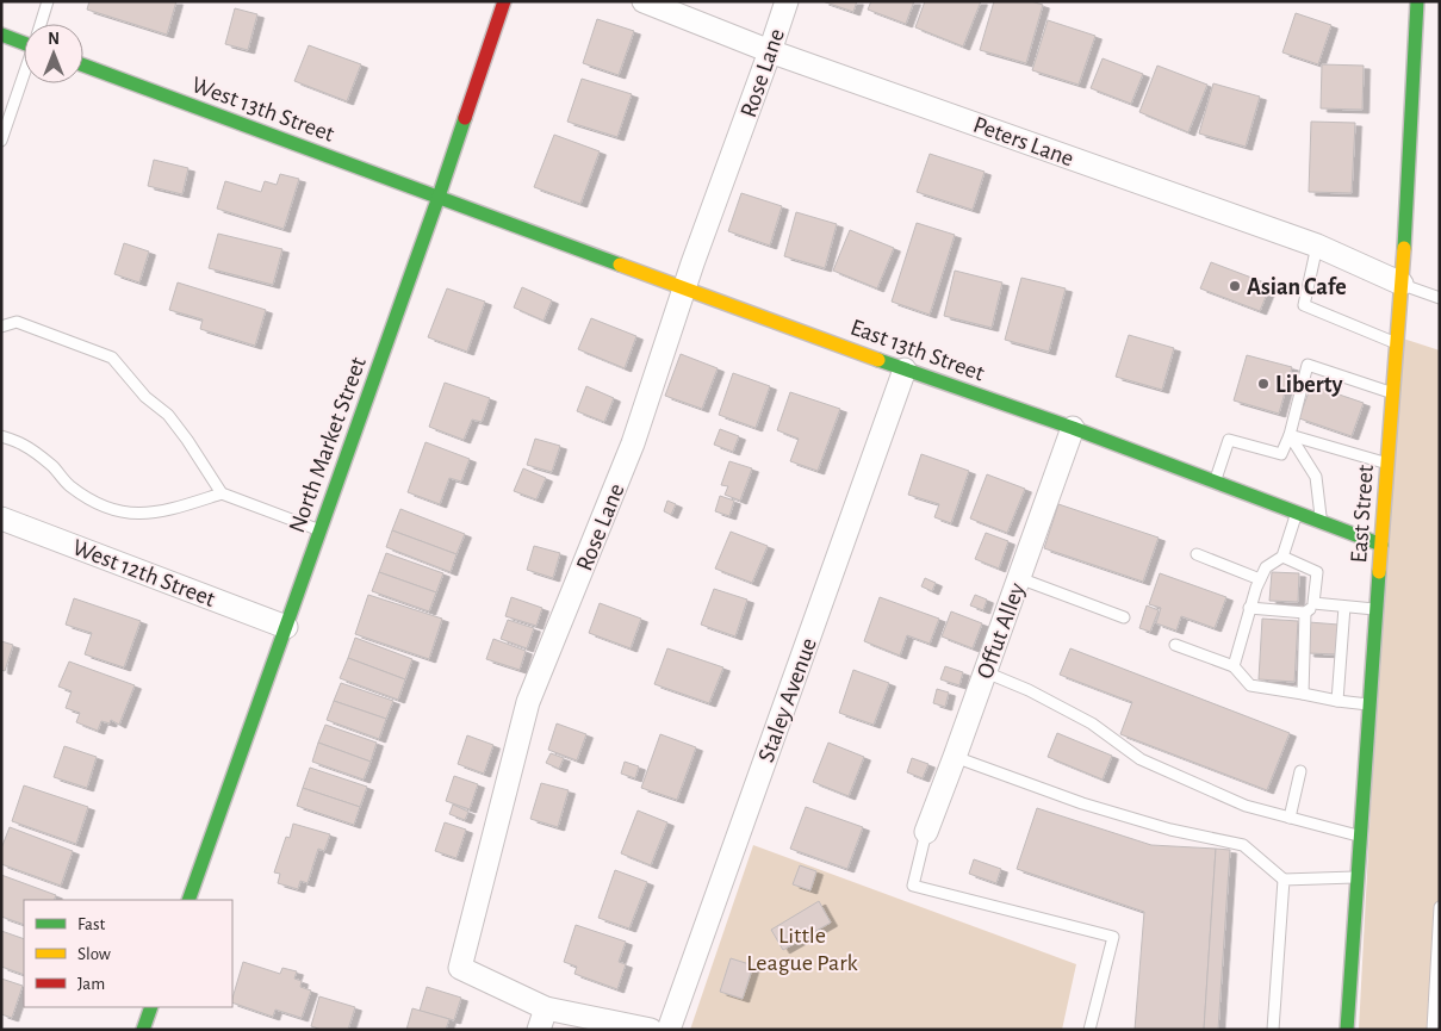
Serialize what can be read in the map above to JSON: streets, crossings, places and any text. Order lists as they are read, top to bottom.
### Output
{
  "streets": {
    "main road": [
      "West 13th Street",
      "East 13th Street",
      "North Market Street",
      "East Street"
    ],
    "street": [
      "Rose Lane",
      "Peters Lane",
      "West 12th Street",
      "Offut Alley",
      "Staley Avenue"
    ]
  },
  "crossings": [
    ["Rose Lane", "Peters Lane"],
    ["Rose Lane", "East 13th Street"],
    ["West 13th Street", "East 13th Street"],
    ["West 13th Street", "North Market Street"],
    ["Peters Lane", "East Street"],
    ["East 13th Street", "North Market Street"],
    ["East 13th Street", "East Street"],
    ["East 13th Street", "Offut Alley"],
    ["East 13th Street", "Staley Avenue"],
    ["North Market Street", "West 12th Street"]
  ],
  "parks": ["Little League Park"],
  "places": ["Asian Cafe", "Liberty"],
  "legend": ["Fast", "Slow", "Jam"],
  "north": "top"
}
